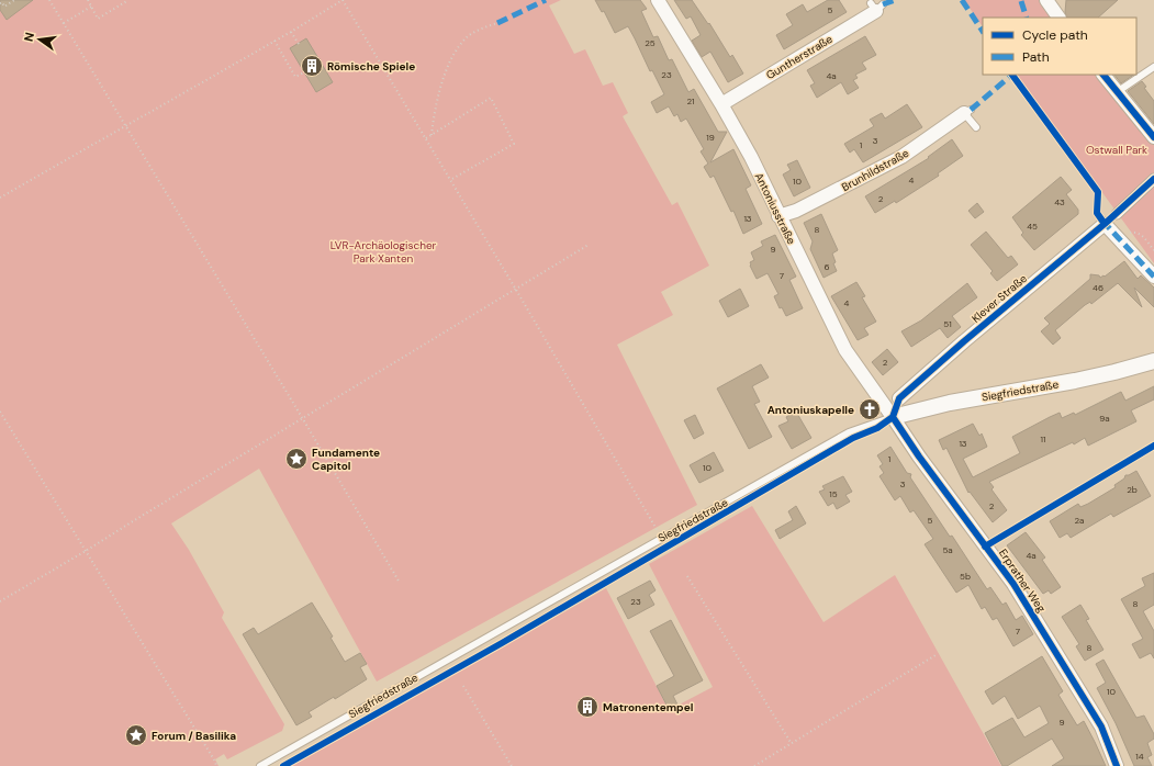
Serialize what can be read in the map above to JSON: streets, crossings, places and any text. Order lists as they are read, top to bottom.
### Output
{
  "streets": {
    "street": [
      "Guntherstraße",
      "Brunhildstraße",
      "Antoniusstraße",
      "Klever Straße",
      "Siegfriedstraße",
      "Erprather Weg"
    ]
  },
  "crossings": [
    ["Guntherstraße", "Antoniusstraße"],
    ["Brunhildstraße", "Antoniusstraße"],
    ["Antoniusstraße", "Siegfriedstraße"],
    ["Antoniusstraße", "Erprather Weg"],
    ["Siegfriedstraße", "Erprather Weg"]
  ],
  "parks": ["Ostwall Park", "LVR-Archäologischer Park Xanten"],
  "places": {
    "building": ["Römische Spiele", "Matronentempel"],
    "church": ["Antoniuskapelle"],
    "place": ["Fundamente Capitol", "Forum / Basilika"]
  },
  "house_numbers": [
    "5",
    "25",
    "23",
    "4a",
    "21",
    "19",
    "3",
    "1",
    "4",
    "10",
    "2",
    "43",
    "13",
    "45",
    "8",
    "9",
    "6",
    "7",
    "46",
    "4",
    "51",
    "2",
    "9a",
    "11",
    "13",
    "1",
    "10",
    "3",
    "2b",
    "15",
    "2",
    "5",
    "2a",
    "5a",
    "4a",
    "5b",
    "23",
    "8",
    "7",
    "8",
    "10",
    "9",
    "14"
  ],
  "legend": ["Cycle path", "Path"],
  "north": "left"
}
